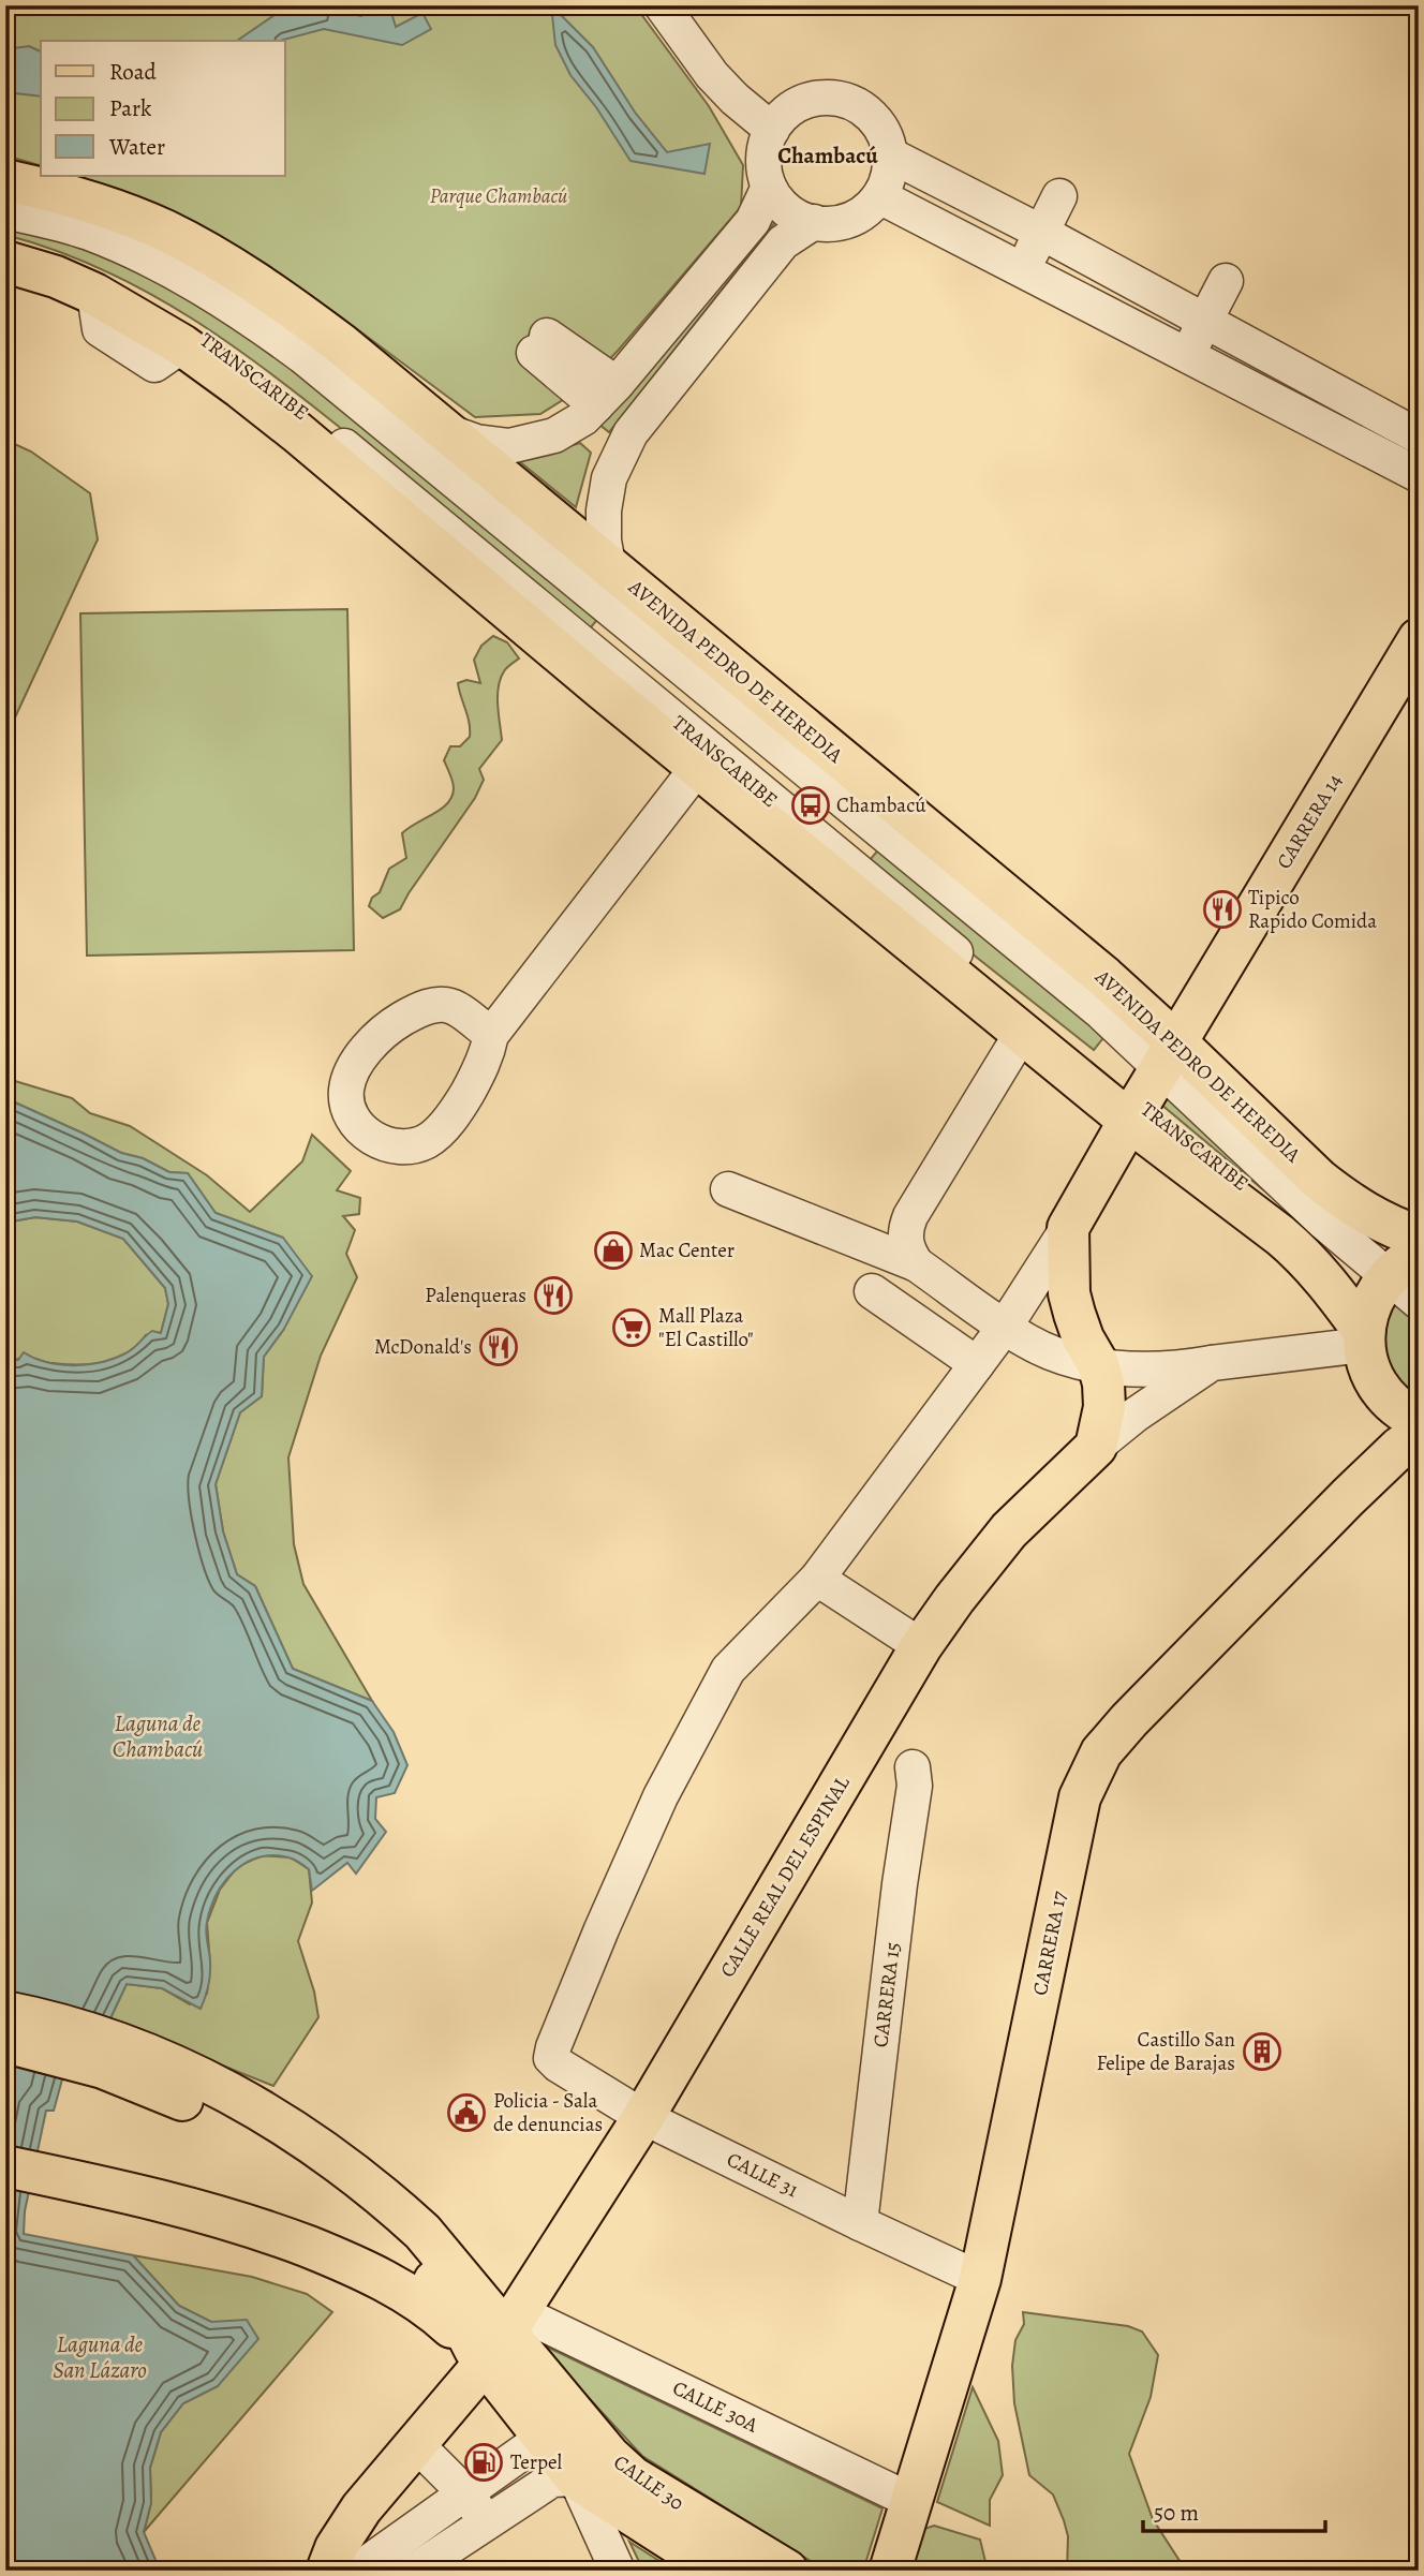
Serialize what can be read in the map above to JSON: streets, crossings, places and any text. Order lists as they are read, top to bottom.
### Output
{
  "streets": {
    "main road": [
      "AVENIDA PEDRO DE HEREDIA",
      "CARRERA 14",
      "CALLE REAL DEL ESPINAL",
      "CARRERA 17",
      "CALLE 30"
    ],
    "street": [
      "TRANSCARIBE",
      "CARRERA 15",
      "CALLE 31",
      "CALLE 30A"
    ]
  },
  "crossings": [
    ["TRANSCARIBE", "AVENIDA PEDRO DE HEREDIA"],
    ["TRANSCARIBE", "CARRERA 14"],
    ["AVENIDA PEDRO DE HEREDIA", "CARRERA 14"],
    ["CALLE REAL DEL ESPINAL", "CALLE 31"],
    ["CALLE REAL DEL ESPINAL", "CALLE 30A"],
    ["CALLE REAL DEL ESPINAL", "CALLE 30"],
    ["CARRERA 17", "CALLE 31"],
    ["CARRERA 17", "CALLE 30A"],
    ["CARRERA 15", "CALLE 31"],
    ["CALLE 30A", "CALLE 30"]
  ],
  "districts": ["Chambacú"],
  "water": ["Laguna de Chambacú", "Laguna de San Lázaro"],
  "parks": ["Parque Chambacú"],
  "places": {
    "bus stop": ["Chambacú"],
    "restaurant": ["Tipico Rapido Comida", "Palenqueras", "McDonald's"],
    "shop": ["Mac Center"],
    "supermarket": ["Mall Plaza \"El Castillo\""],
    "building": ["Castillo San Felipe de Barajas"],
    "public building": ["Policia - Sala de denuncias"],
    "fuel station": ["Terpel"]
  },
  "legend": ["Road", "Park", "Water"],
  "scale_bar": "50 m"
}
